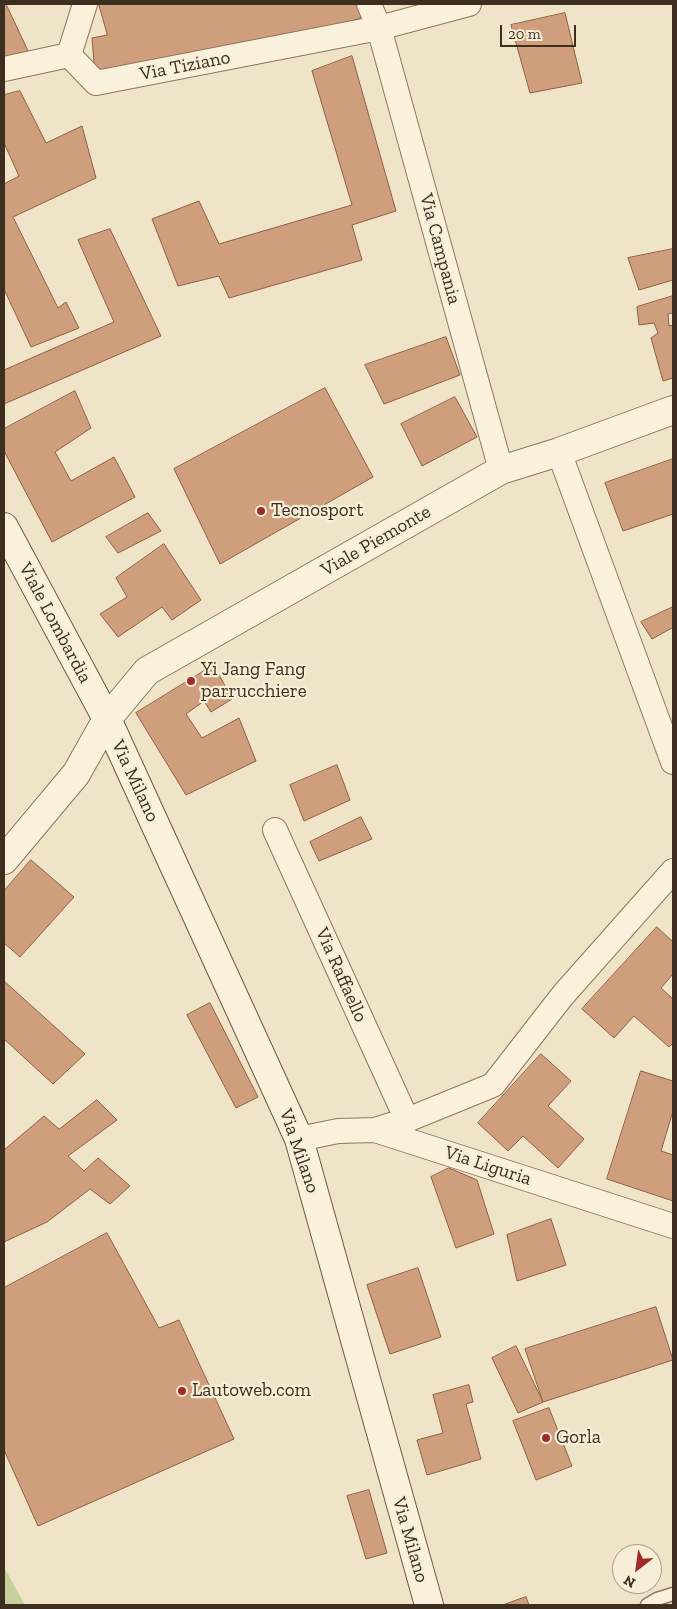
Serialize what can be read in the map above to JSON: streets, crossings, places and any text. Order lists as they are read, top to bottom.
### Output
{
  "streets": {
    "main road": ["Viale Piemonte", "Viale Lombardia", "Via Milano"],
    "street": [
      "Via Tiziano",
      "Via Campania",
      "Via Raffaello",
      "Via Liguria"
    ]
  },
  "crossings": [
    ["Via Tiziano", "Via Campania"],
    ["Via Campania", "Viale Piemonte"],
    ["Viale Piemonte", "Viale Lombardia"],
    ["Viale Piemonte", "Via Milano"],
    ["Viale Lombardia", "Via Milano"],
    ["Via Milano", "Via Liguria"]
  ],
  "places": [
    "Tecnosport",
    "Yi Jang Fang parrucchiere",
    "Lautoweb.com",
    "Gorla"
  ],
  "scale_bar": "20 m",
  "north": "bottom left"
}
